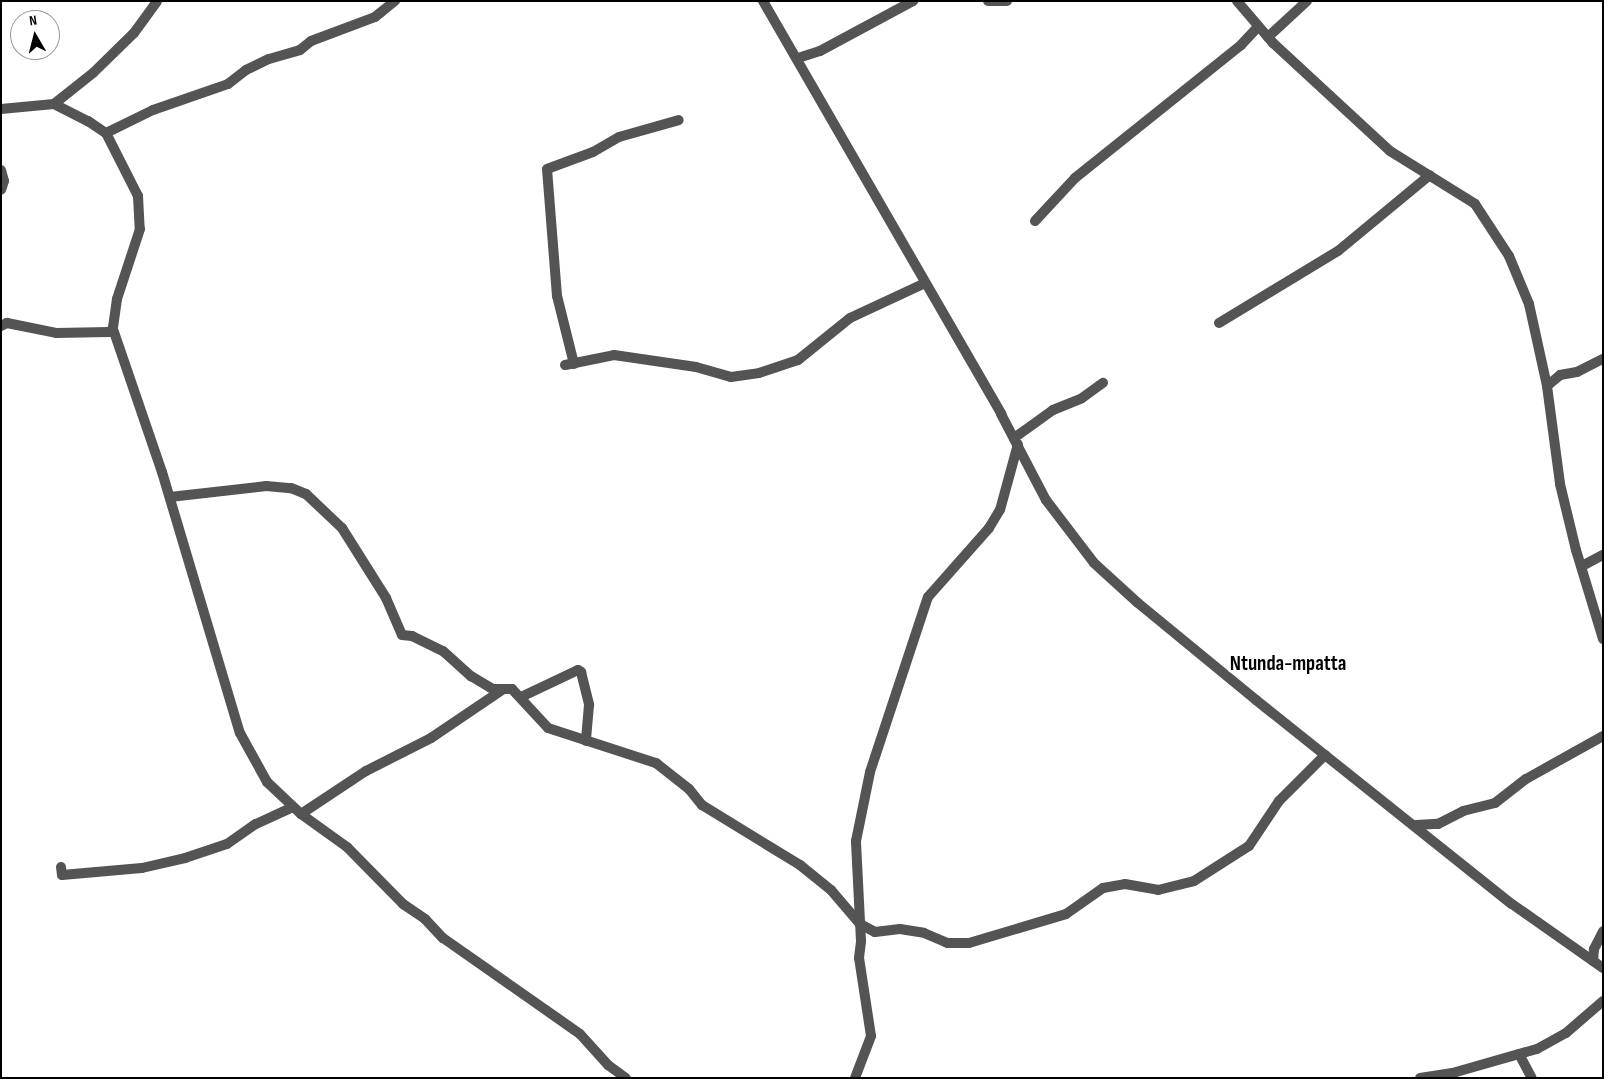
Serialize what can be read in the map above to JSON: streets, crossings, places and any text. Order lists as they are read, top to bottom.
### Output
{
  "districts": ["Ntunda-mpatta"],
  "north": "top"
}
